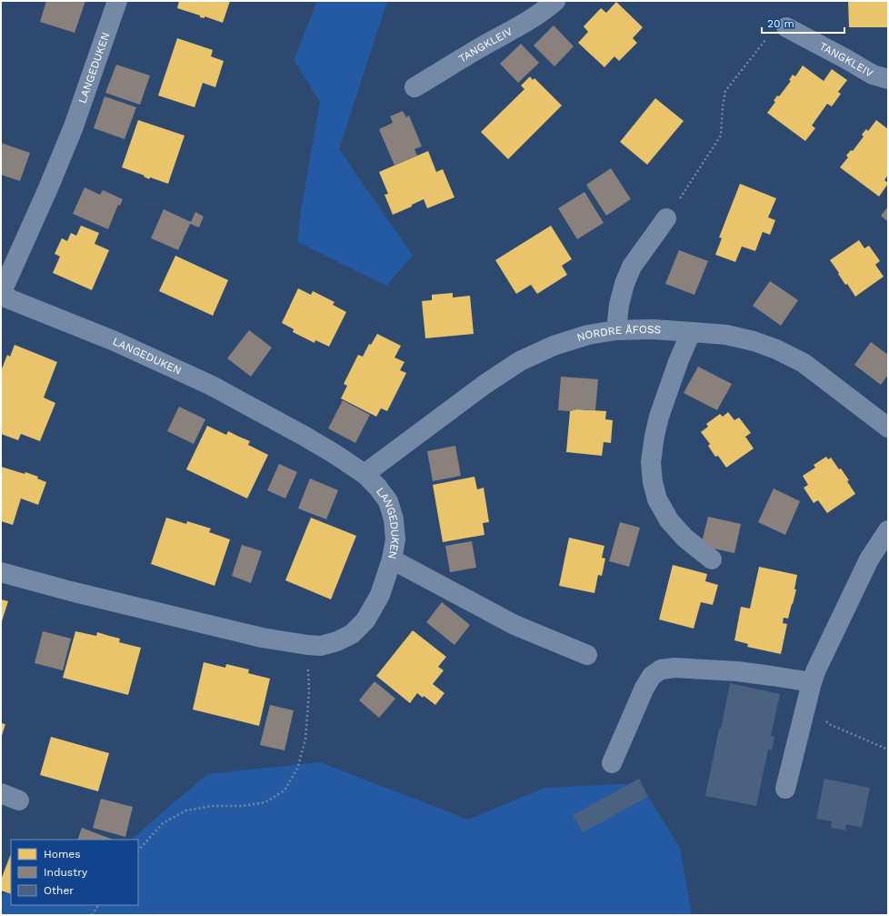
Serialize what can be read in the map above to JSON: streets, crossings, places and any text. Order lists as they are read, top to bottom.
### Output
{
  "streets": {
    "street": ["TANGKLEIV", "LANGEDUKEN", "NORDRE ÅFOSS"]
  },
  "crossings": [
    ["LANGEDUKEN", "NORDRE ÅFOSS"]
  ],
  "legend": ["Homes", "Industry", "Other"],
  "scale_bar": "20 m"
}
